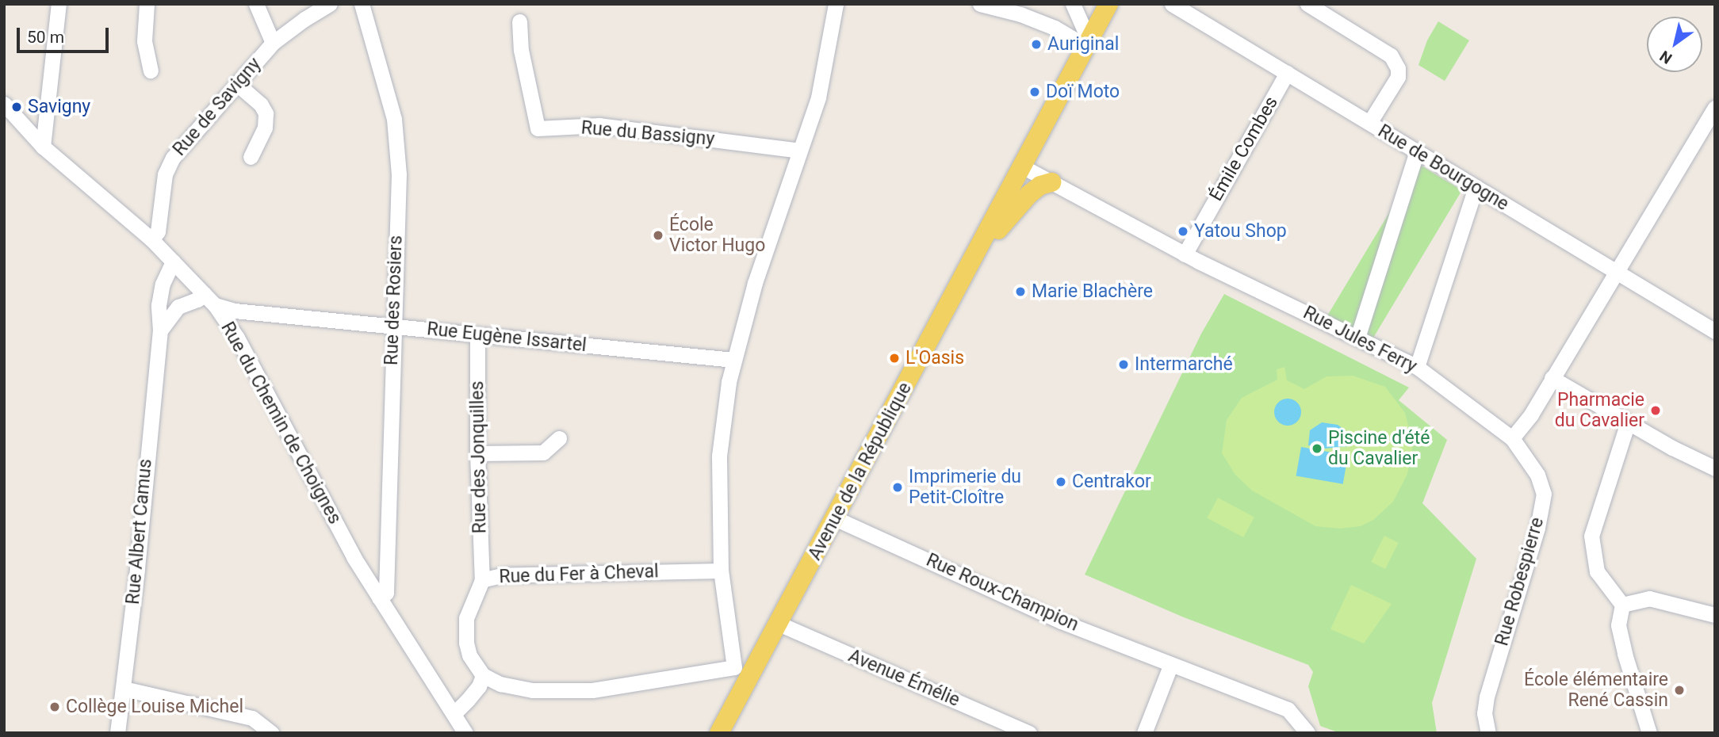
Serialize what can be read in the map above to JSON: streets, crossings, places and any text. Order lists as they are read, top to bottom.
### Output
{
  "streets": {
    "main road": ["Avenue de la République"],
    "street": [
      "Rue de Savigny",
      "Rue du Bassigny",
      "Émile Combes",
      "Rue de Bourgogne",
      "Rue des Rosiers",
      "Rue Eugène Issartel",
      "Rue Jules Ferry",
      "Rue du Chemin de Choignes",
      "Rue des Jonquilles",
      "Rue Albert Camus",
      "Rue du Fer à Cheval",
      "Rue Robespierre",
      "Rue Roux-Champion",
      "Avenue Émélie"
    ]
  },
  "crossings": [
    ["Rue de Savigny", "Rue du Chemin de Choignes"],
    ["Émile Combes", "Rue de Bourgogne"],
    ["Émile Combes", "Rue Jules Ferry"],
    ["Rue des Rosiers", "Rue Eugène Issartel"],
    ["Rue des Rosiers", "Rue du Chemin de Choignes"],
    ["Rue Eugène Issartel", "Rue du Chemin de Choignes"],
    ["Rue Eugène Issartel", "Rue des Jonquilles"],
    ["Rue Jules Ferry", "Avenue de la République"],
    ["Rue Jules Ferry", "Rue Robespierre"],
    ["Rue du Chemin de Choignes", "Rue Albert Camus"],
    ["Rue des Jonquilles", "Rue du Fer à Cheval"],
    ["Avenue de la République", "Rue Roux-Champion"],
    ["Avenue de la République", "Avenue Émélie"]
  ],
  "places": [
    "Auriginal",
    "Doï Moto",
    "Savigny",
    "Yatou Shop",
    "École Victor Hugo",
    "Marie Blachère",
    "L'Oasis",
    "Intermarché",
    "Pharmacie du Cavalier",
    "Piscine d'été du Cavalier",
    "Centrakor",
    "Imprimerie du Petit-Cloître",
    "École élémentaire René Cassin",
    "Collège Louise Michel"
  ],
  "scale_bar": "50 m",
  "north": "bottom left"
}
